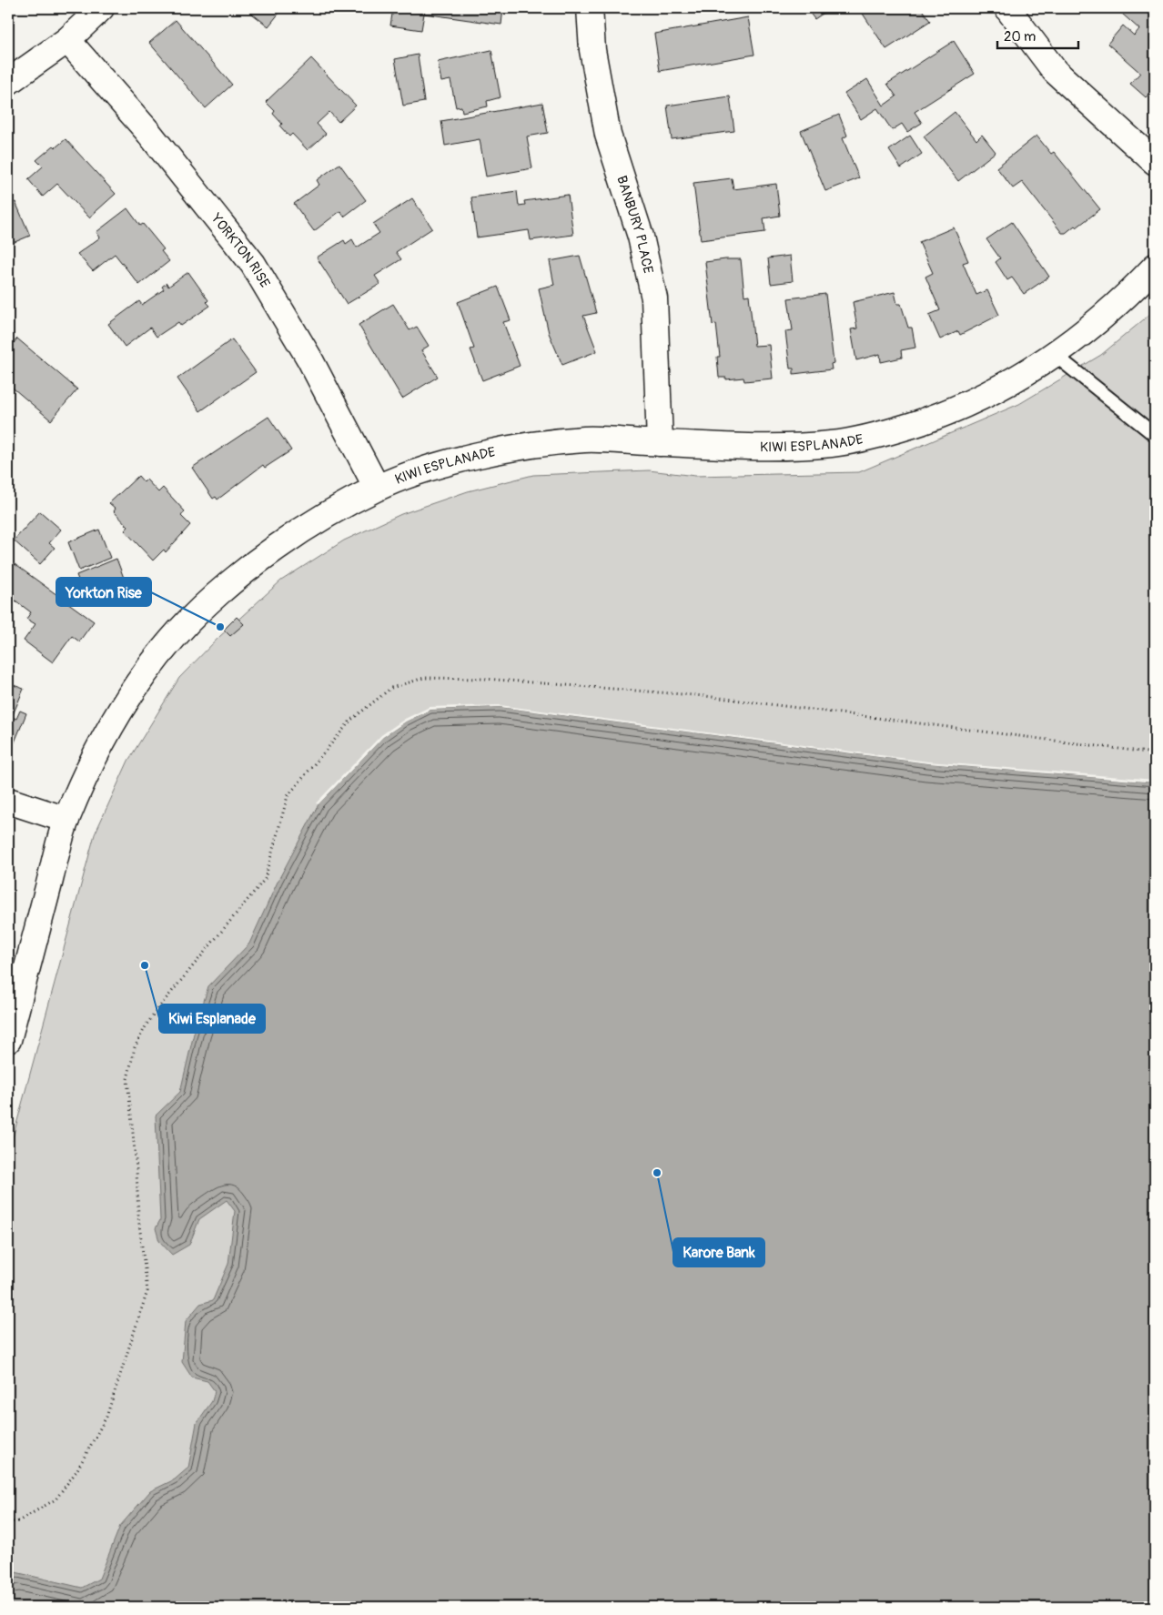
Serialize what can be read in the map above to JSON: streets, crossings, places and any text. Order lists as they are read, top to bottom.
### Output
{
  "streets": {
    "street": ["BANBURY PLACE", "YORKTON RISE", "KIWI ESPLANADE"]
  },
  "crossings": [
    ["BANBURY PLACE", "KIWI ESPLANADE"],
    ["YORKTON RISE", "KIWI ESPLANADE"]
  ],
  "places": ["Yorkton Rise", "Kiwi Esplanade", "Karore Bank"],
  "scale_bar": "20 m"
}
